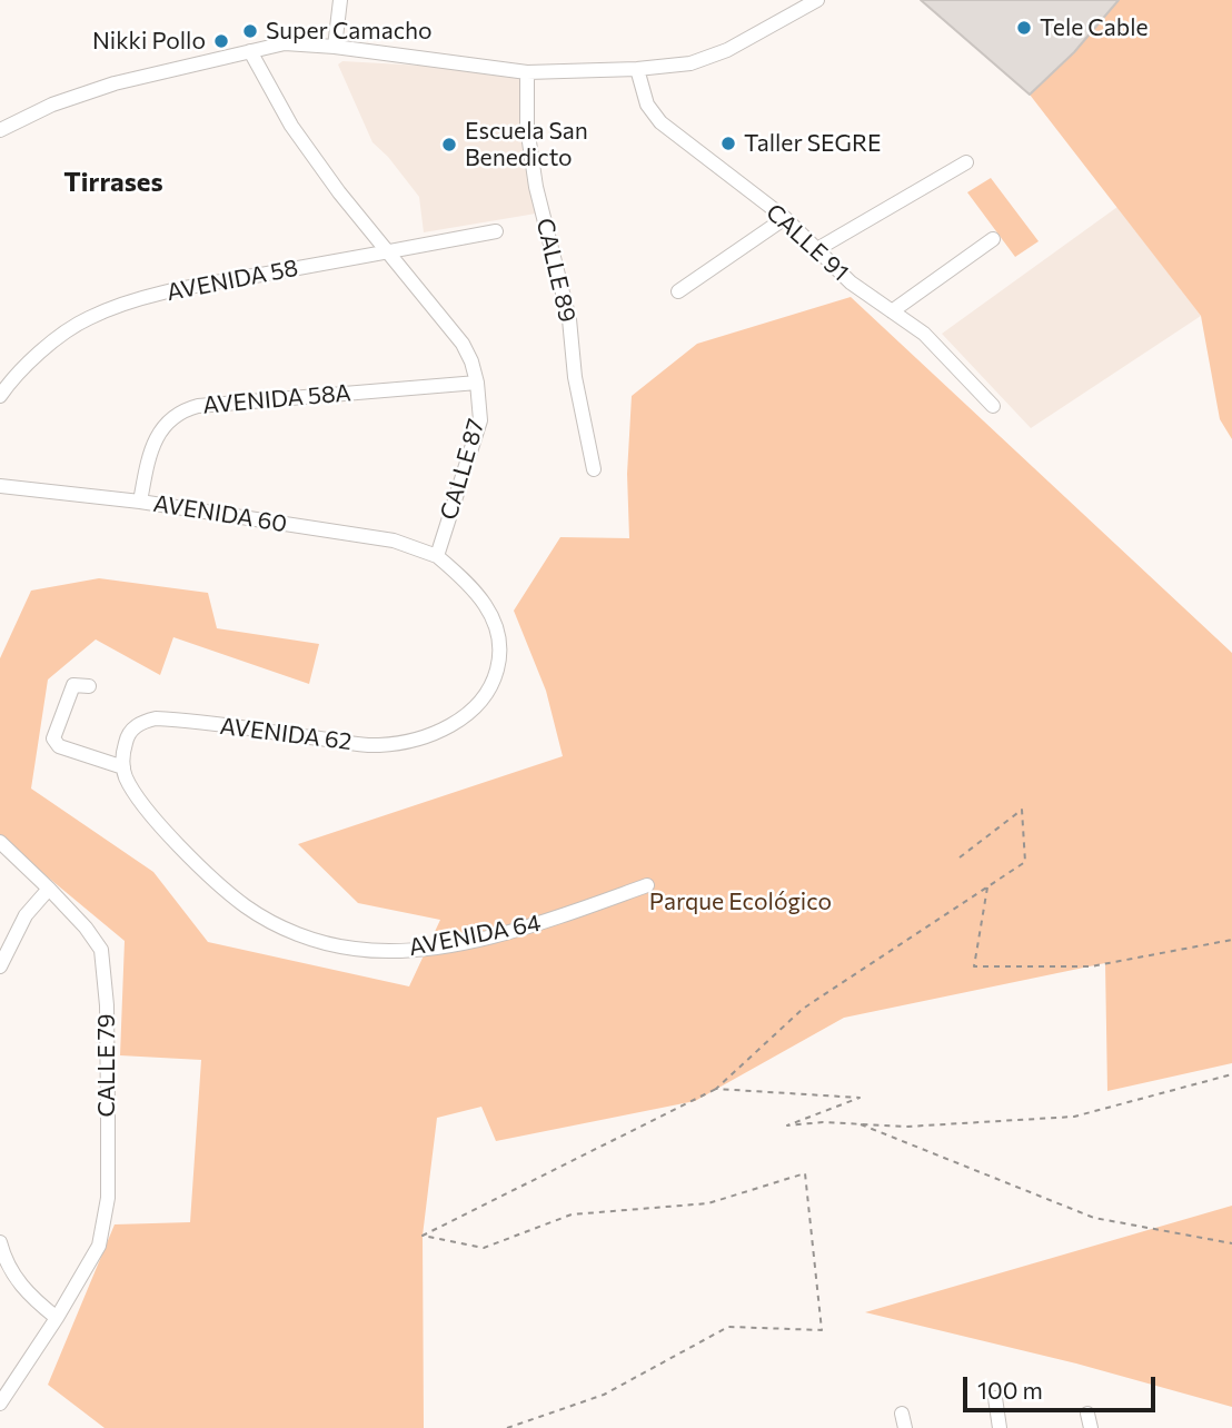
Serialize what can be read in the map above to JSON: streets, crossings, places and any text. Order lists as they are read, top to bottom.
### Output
{
  "streets": {
    "street": [
      "CALLE 91",
      "CALLE 89",
      "AVENIDA 58",
      "AVENIDA 58A",
      "CALLE 87",
      "AVENIDA 60",
      "AVENIDA 62",
      "AVENIDA 64",
      "CALLE 79"
    ]
  },
  "crossings": [
    ["AVENIDA 58", "CALLE 87"],
    ["AVENIDA 58A", "CALLE 87"],
    ["AVENIDA 58A", "AVENIDA 60"],
    ["CALLE 87", "AVENIDA 60"],
    ["CALLE 87", "AVENIDA 62"],
    ["AVENIDA 60", "AVENIDA 62"],
    ["AVENIDA 62", "AVENIDA 64"]
  ],
  "districts": ["Tirrases"],
  "parks": ["Parque Ecológico"],
  "places": [
    "Tele Cable",
    "Super Camacho",
    "Nikki Pollo",
    "Taller SEGRE",
    "Escuela San Benedicto"
  ],
  "scale_bar": "100 m"
}
